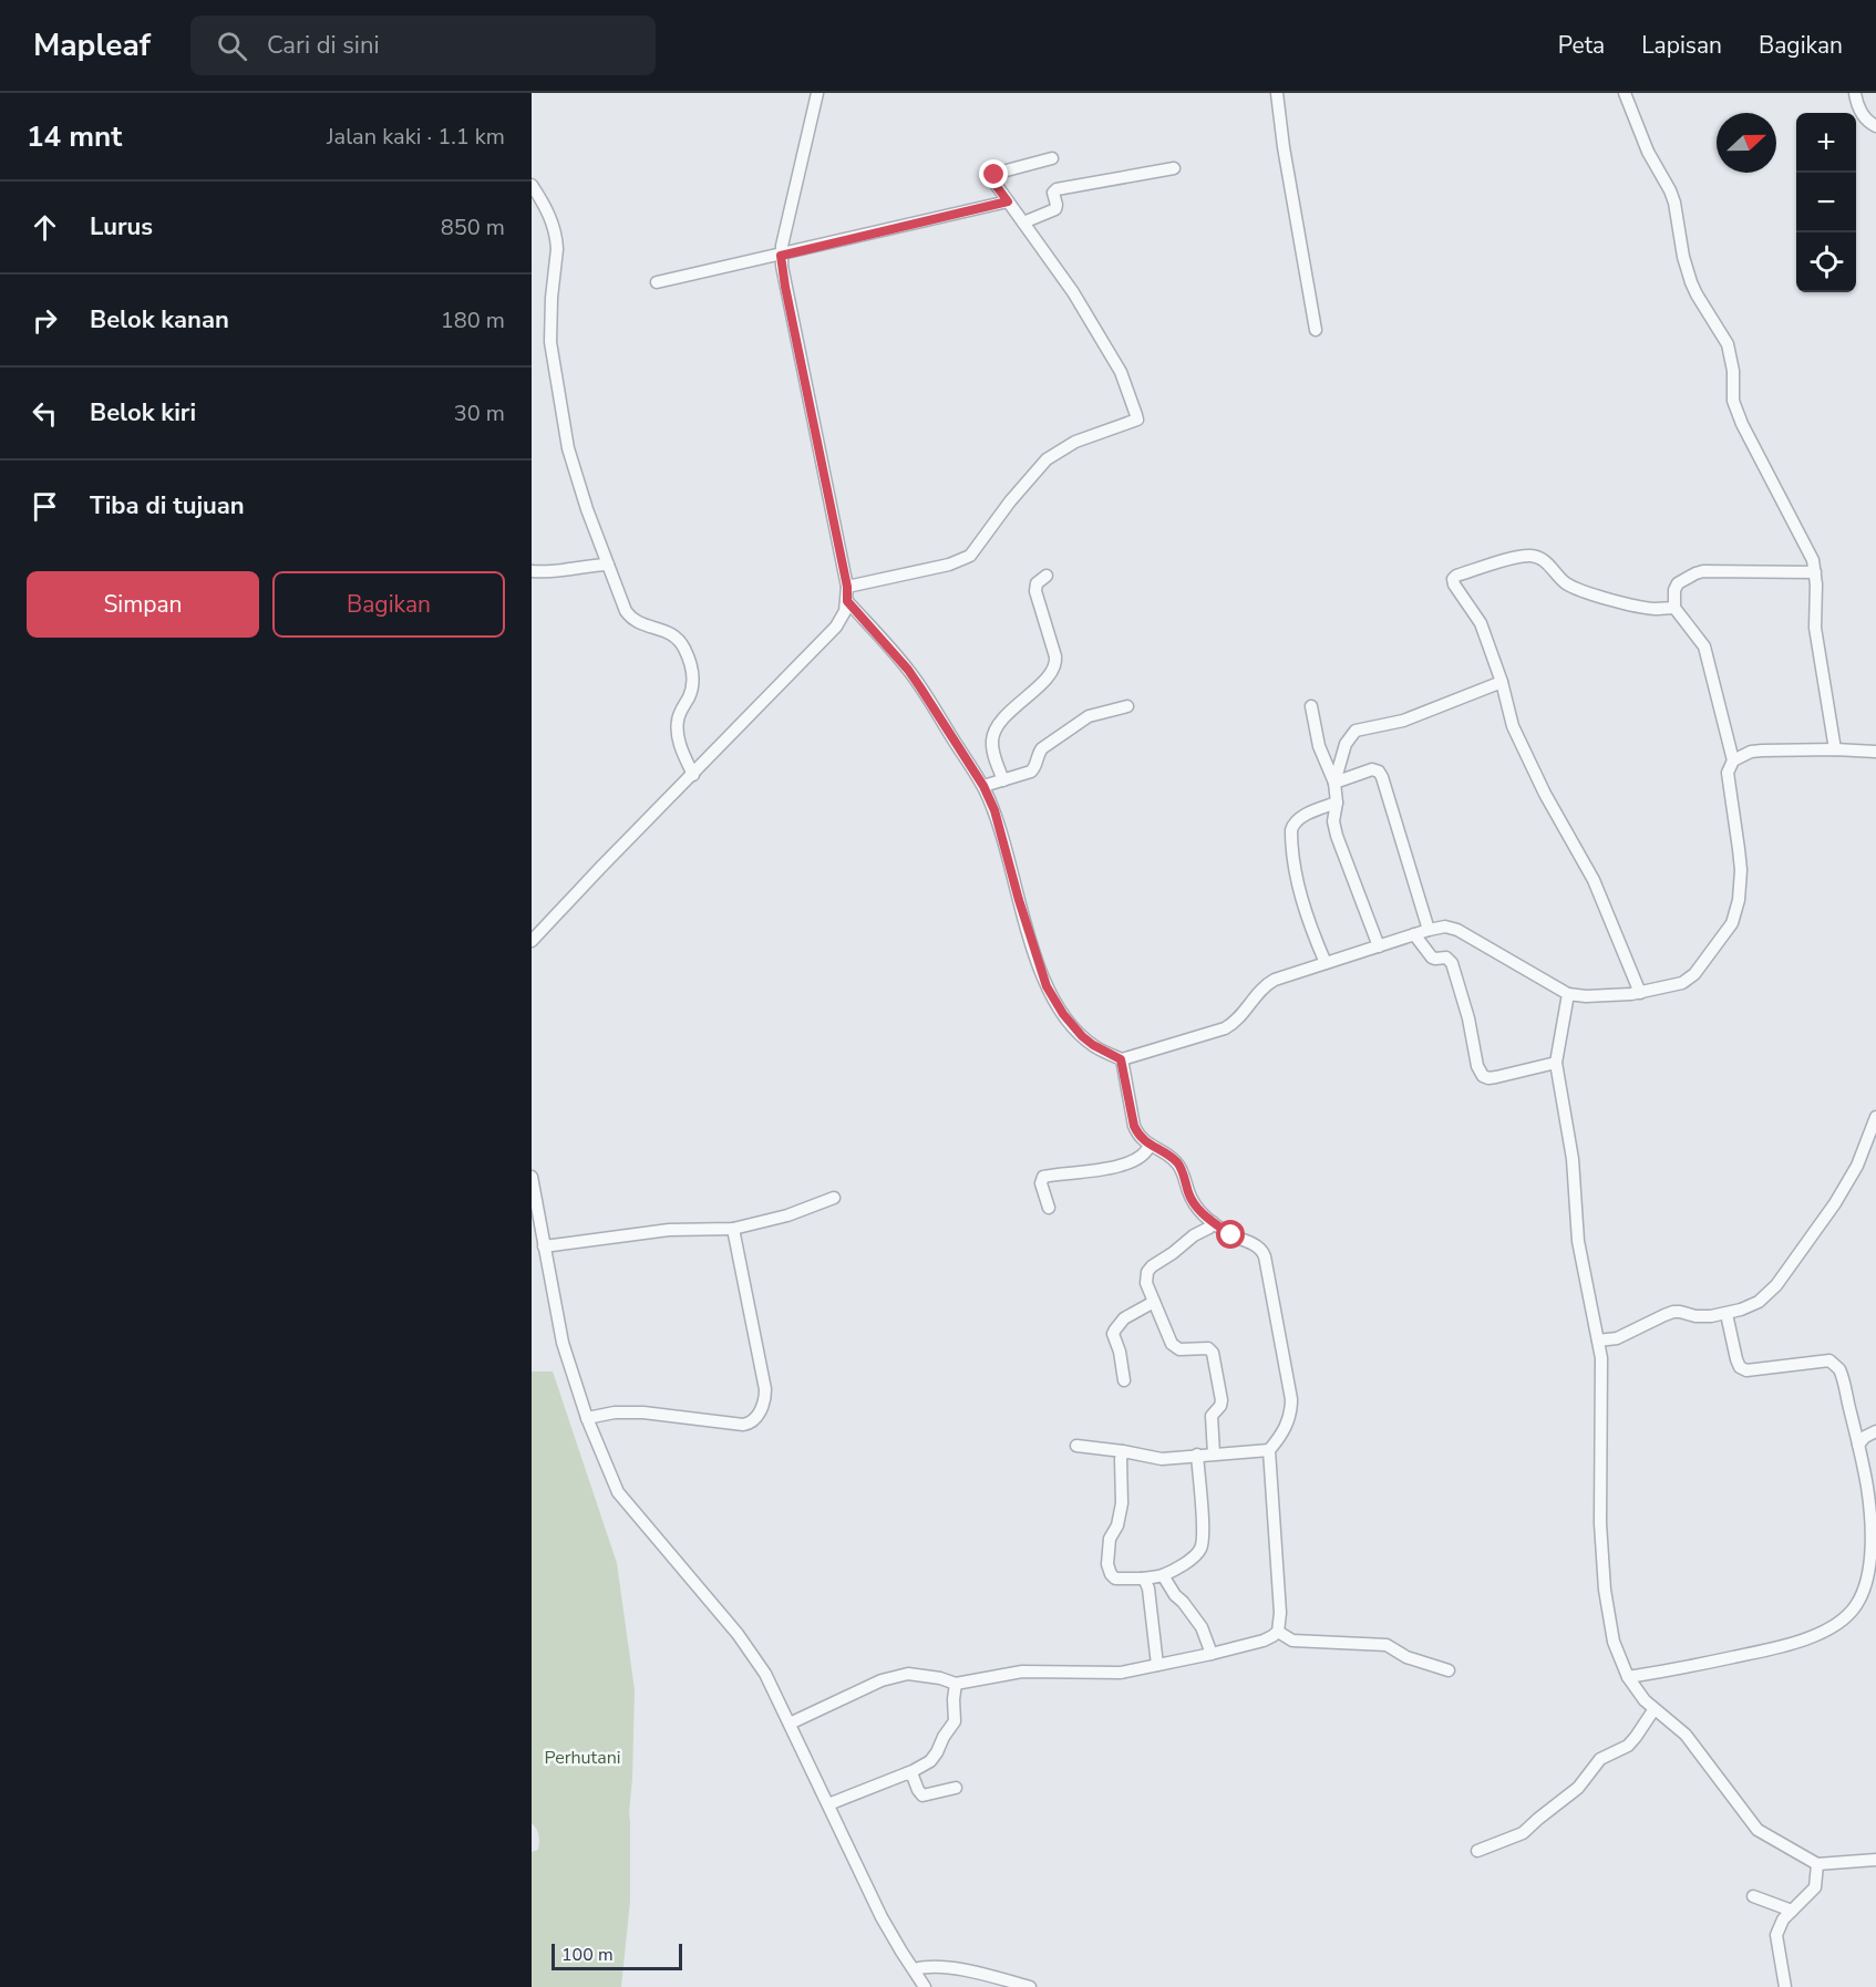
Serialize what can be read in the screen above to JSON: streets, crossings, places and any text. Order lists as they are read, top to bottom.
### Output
{
  "parks": ["Perhutani"],
  "scale_bar": "100 m",
  "north": "right",
  "page": {
    "header": "Mapleaf",
    "search": "Cari di sini",
    "nav": ["Peta", "Lapisan", "Bagikan"],
    "heading": ["14 mnt", "Jalan kaki · 1.1 km"],
    "map_buttons": ["+", "−"],
    "list": [
      ["Lurus", "850 m"],
      ["Belok kanan", "180 m"],
      ["Belok kiri", "30 m"],
      "Tiba di tujuan"
    ],
    "buttons": ["Simpan", "Bagikan"],
    "scale": "100 m"
  }
}
